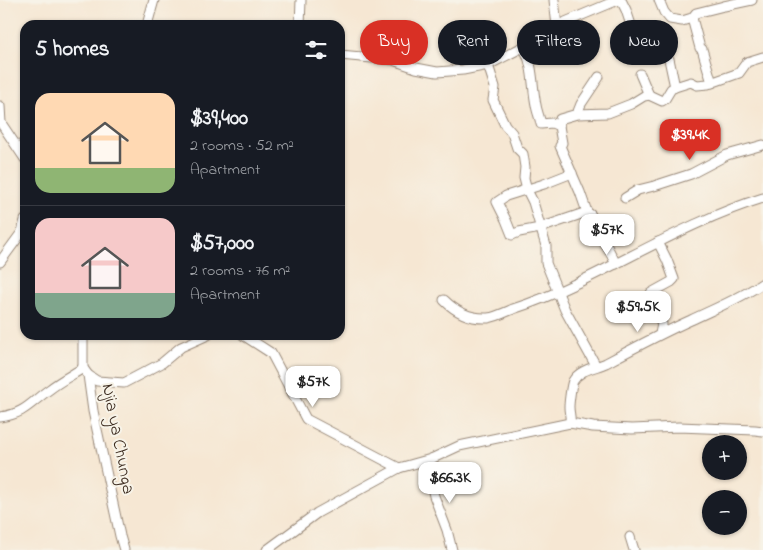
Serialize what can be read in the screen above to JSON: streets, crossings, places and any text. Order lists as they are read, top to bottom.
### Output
{
  "streets": {
    "street": ["Njia ya Chunga"]
  },
  "page": {
    "chip": [
      "Buy",
      "Rent",
      "Filters",
      "New"
    ],
    "heading": "5 homes",
    "list": [
      {
        "name": "$39,400",
        "note": "2 rooms · 52 m² · Apartment"
      },
      {
        "name": "$57,000",
        "note": "2 rooms · 76 m² · Apartment"
      }
    ],
    "price": [
      "$39.4K",
      "$57K",
      "$59.5K",
      "$57K",
      "$66.3K"
    ],
    "map_buttons": ["+", "−"]
  }
}
